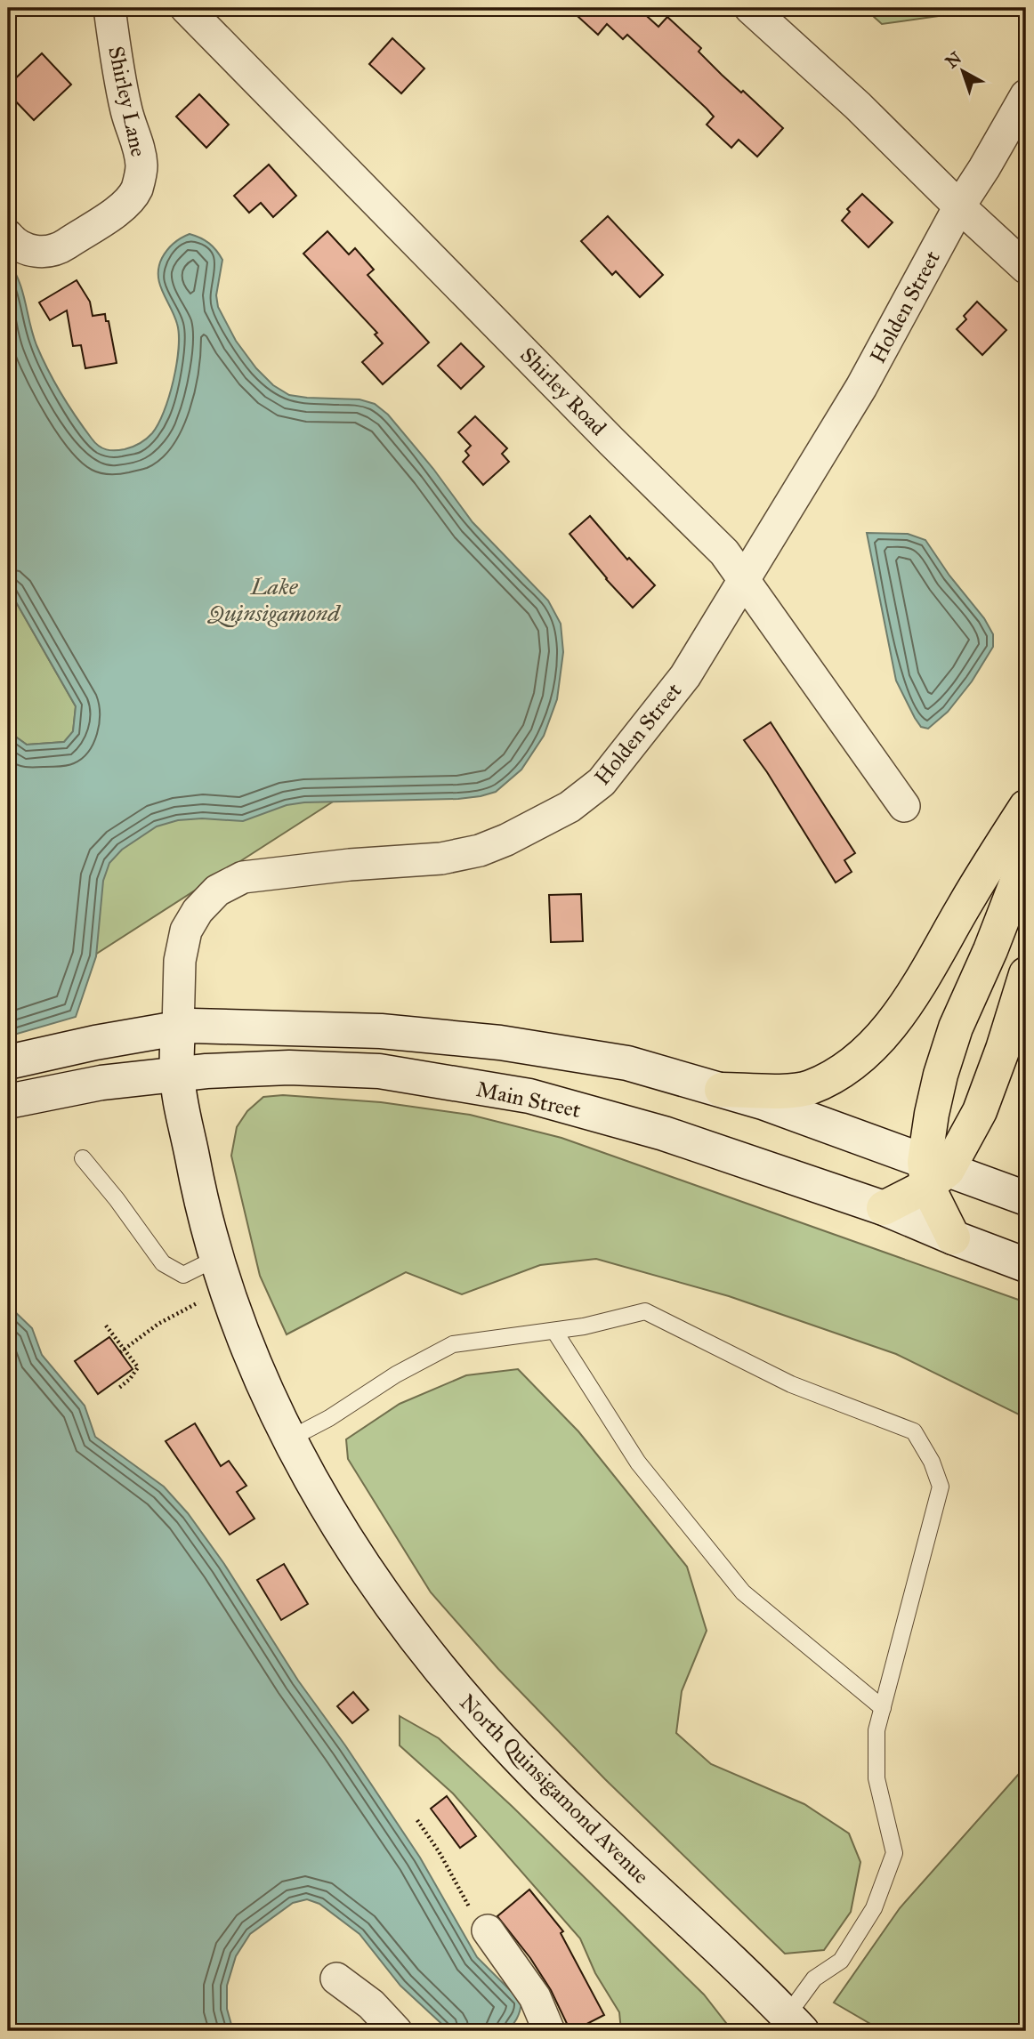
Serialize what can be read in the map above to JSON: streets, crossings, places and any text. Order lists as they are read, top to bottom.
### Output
{
  "streets": {
    "main road": ["Main Street", "North Quinsigamond Avenue"],
    "street": ["Shirley Lane", "Holden Street", "Shirley Road"]
  },
  "crossings": [
    ["Holden Street", "Shirley Road"],
    ["Holden Street", "North Quinsigamond Avenue"],
    ["Main Street", "North Quinsigamond Avenue"]
  ],
  "water": ["Lake Quinsigamond"],
  "north": "top left"
}
